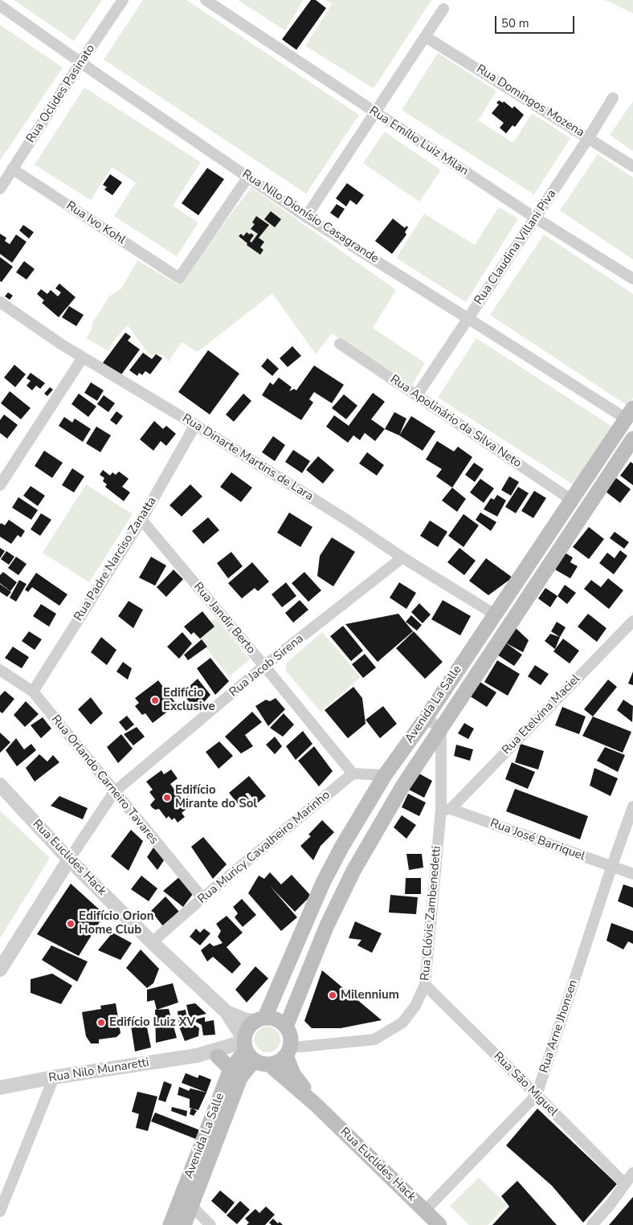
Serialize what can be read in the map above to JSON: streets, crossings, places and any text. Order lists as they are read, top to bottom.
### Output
{
  "streets": {
    "main road": ["Avenida La Salle", "Rua Euclides Hack"],
    "street": [
      "Rua Oclides Pasinato",
      "Rua Domingos Mozena",
      "Rua Emílio Luiz Milan",
      "Rua Nilo Dionísio Casagrande",
      "Rua Ivo Kohl",
      "Rua Claudina Villani Piva",
      "Rua Apolinário da Silva Neto",
      "Rua Dinarte Martins de Lara",
      "Rua Padre Narciso Zanatta",
      "Rua Jandir Berto",
      "Rua Jacob Sirena",
      "Rua Etelvina Maciel",
      "Rua Orlando Carneiro Tavares",
      "Rua José Barriquel",
      "Rua Muricy Cavalheiro Marinho",
      "Rua Clóvis Zambenedetti",
      "Rua Arne Jhonsen",
      "Rua Nilo Munaretti",
      "Rua São Miguel"
    ]
  },
  "crossings": [
    ["Rua Oclides Pasinato", "Rua Nilo Dionísio Casagrande"],
    ["Rua Oclides Pasinato", "Rua Ivo Kohl"],
    ["Rua Domingos Mozena", "Rua Claudina Villani Piva"],
    ["Rua Emílio Luiz Milan", "Rua Claudina Villani Piva"],
    ["Rua Nilo Dionísio Casagrande", "Rua Ivo Kohl"],
    ["Rua Nilo Dionísio Casagrande", "Rua Claudina Villani Piva"],
    ["Rua Nilo Dionísio Casagrande", "Avenida La Salle"],
    ["Rua Claudina Villani Piva", "Rua Apolinário da Silva Neto"],
    ["Rua Apolinário da Silva Neto", "Avenida La Salle"],
    ["Rua Dinarte Martins de Lara", "Rua Padre Narciso Zanatta"],
    ["Rua Dinarte Martins de Lara", "Rua Jacob Sirena"],
    ["Rua Dinarte Martins de Lara", "Avenida La Salle"],
    ["Rua Padre Narciso Zanatta", "Rua Jandir Berto"],
    ["Rua Padre Narciso Zanatta", "Rua Orlando Carneiro Tavares"],
    ["Rua Jandir Berto", "Rua Jacob Sirena"],
    ["Rua Jandir Berto", "Rua Muricy Cavalheiro Marinho"],
    ["Rua Jacob Sirena", "Rua Orlando Carneiro Tavares"],
    ["Rua Jacob Sirena", "Rua Euclides Hack"],
    ["Avenida La Salle", "Rua Euclides Hack"],
    ["Avenida La Salle", "Rua Clóvis Zambenedetti"],
    ["Avenida La Salle", "Rua Nilo Munaretti"],
    ["Rua Etelvina Maciel", "Rua José Barriquel"],
    ["Rua Etelvina Maciel", "Rua Clóvis Zambenedetti"],
    ["Rua Orlando Carneiro Tavares", "Rua Muricy Cavalheiro Marinho"],
    ["Rua José Barriquel", "Rua Clóvis Zambenedetti"],
    ["Rua José Barriquel", "Rua Arne Jhonsen"],
    ["Rua Muricy Cavalheiro Marinho", "Rua Euclides Hack"],
    ["Rua Euclides Hack", "Rua Clóvis Zambenedetti"],
    ["Rua Euclides Hack", "Rua Arne Jhonsen"],
    ["Rua Euclides Hack", "Rua Nilo Munaretti"],
    ["Rua Clóvis Zambenedetti", "Rua Nilo Munaretti"],
    ["Rua Clóvis Zambenedetti", "Rua São Miguel"],
    ["Rua Arne Jhonsen", "Rua São Miguel"]
  ],
  "places": [
    "Edifício Exclusive",
    "Edifício Mirante do Sol",
    "Edifício Orion Home Club",
    "Milennium",
    "Edifício Luiz XV"
  ],
  "scale_bar": "50 m"
}
